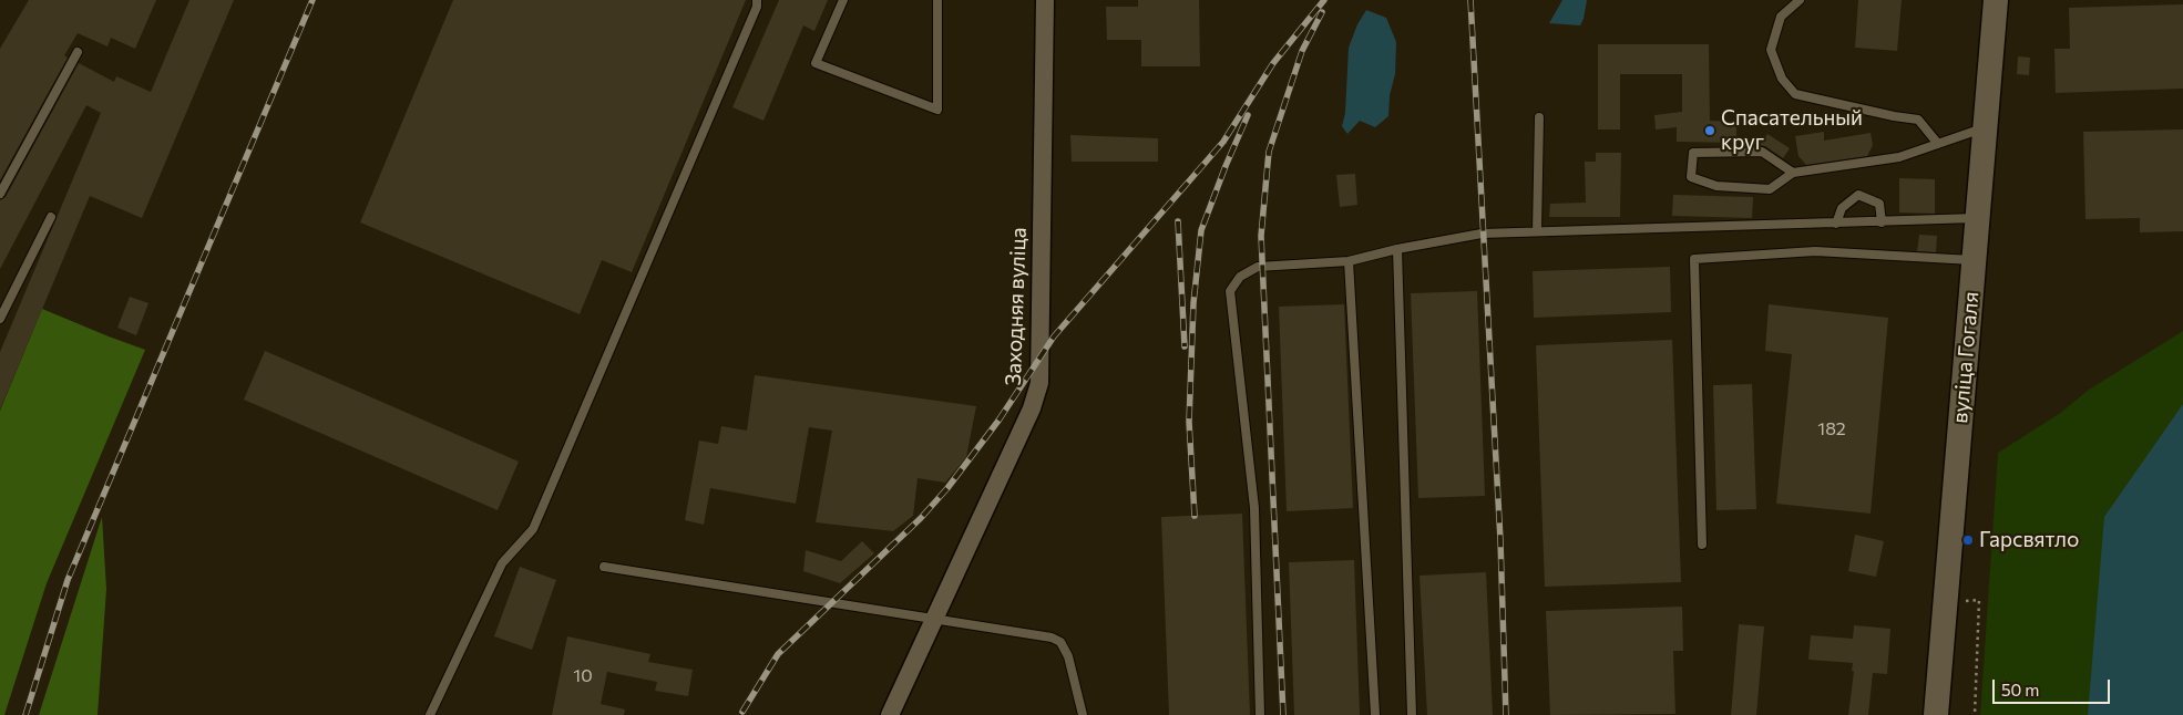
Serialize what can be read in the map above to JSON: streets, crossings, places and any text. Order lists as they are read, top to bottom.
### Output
{
  "streets": {
    "main road": ["вуліца Гогаля"],
    "street": ["Заходняя вуліца"]
  },
  "places": ["Спасательный круг", "Гарсвятло"],
  "house_numbers": ["182", "10"],
  "scale_bar": "50 m"
}
